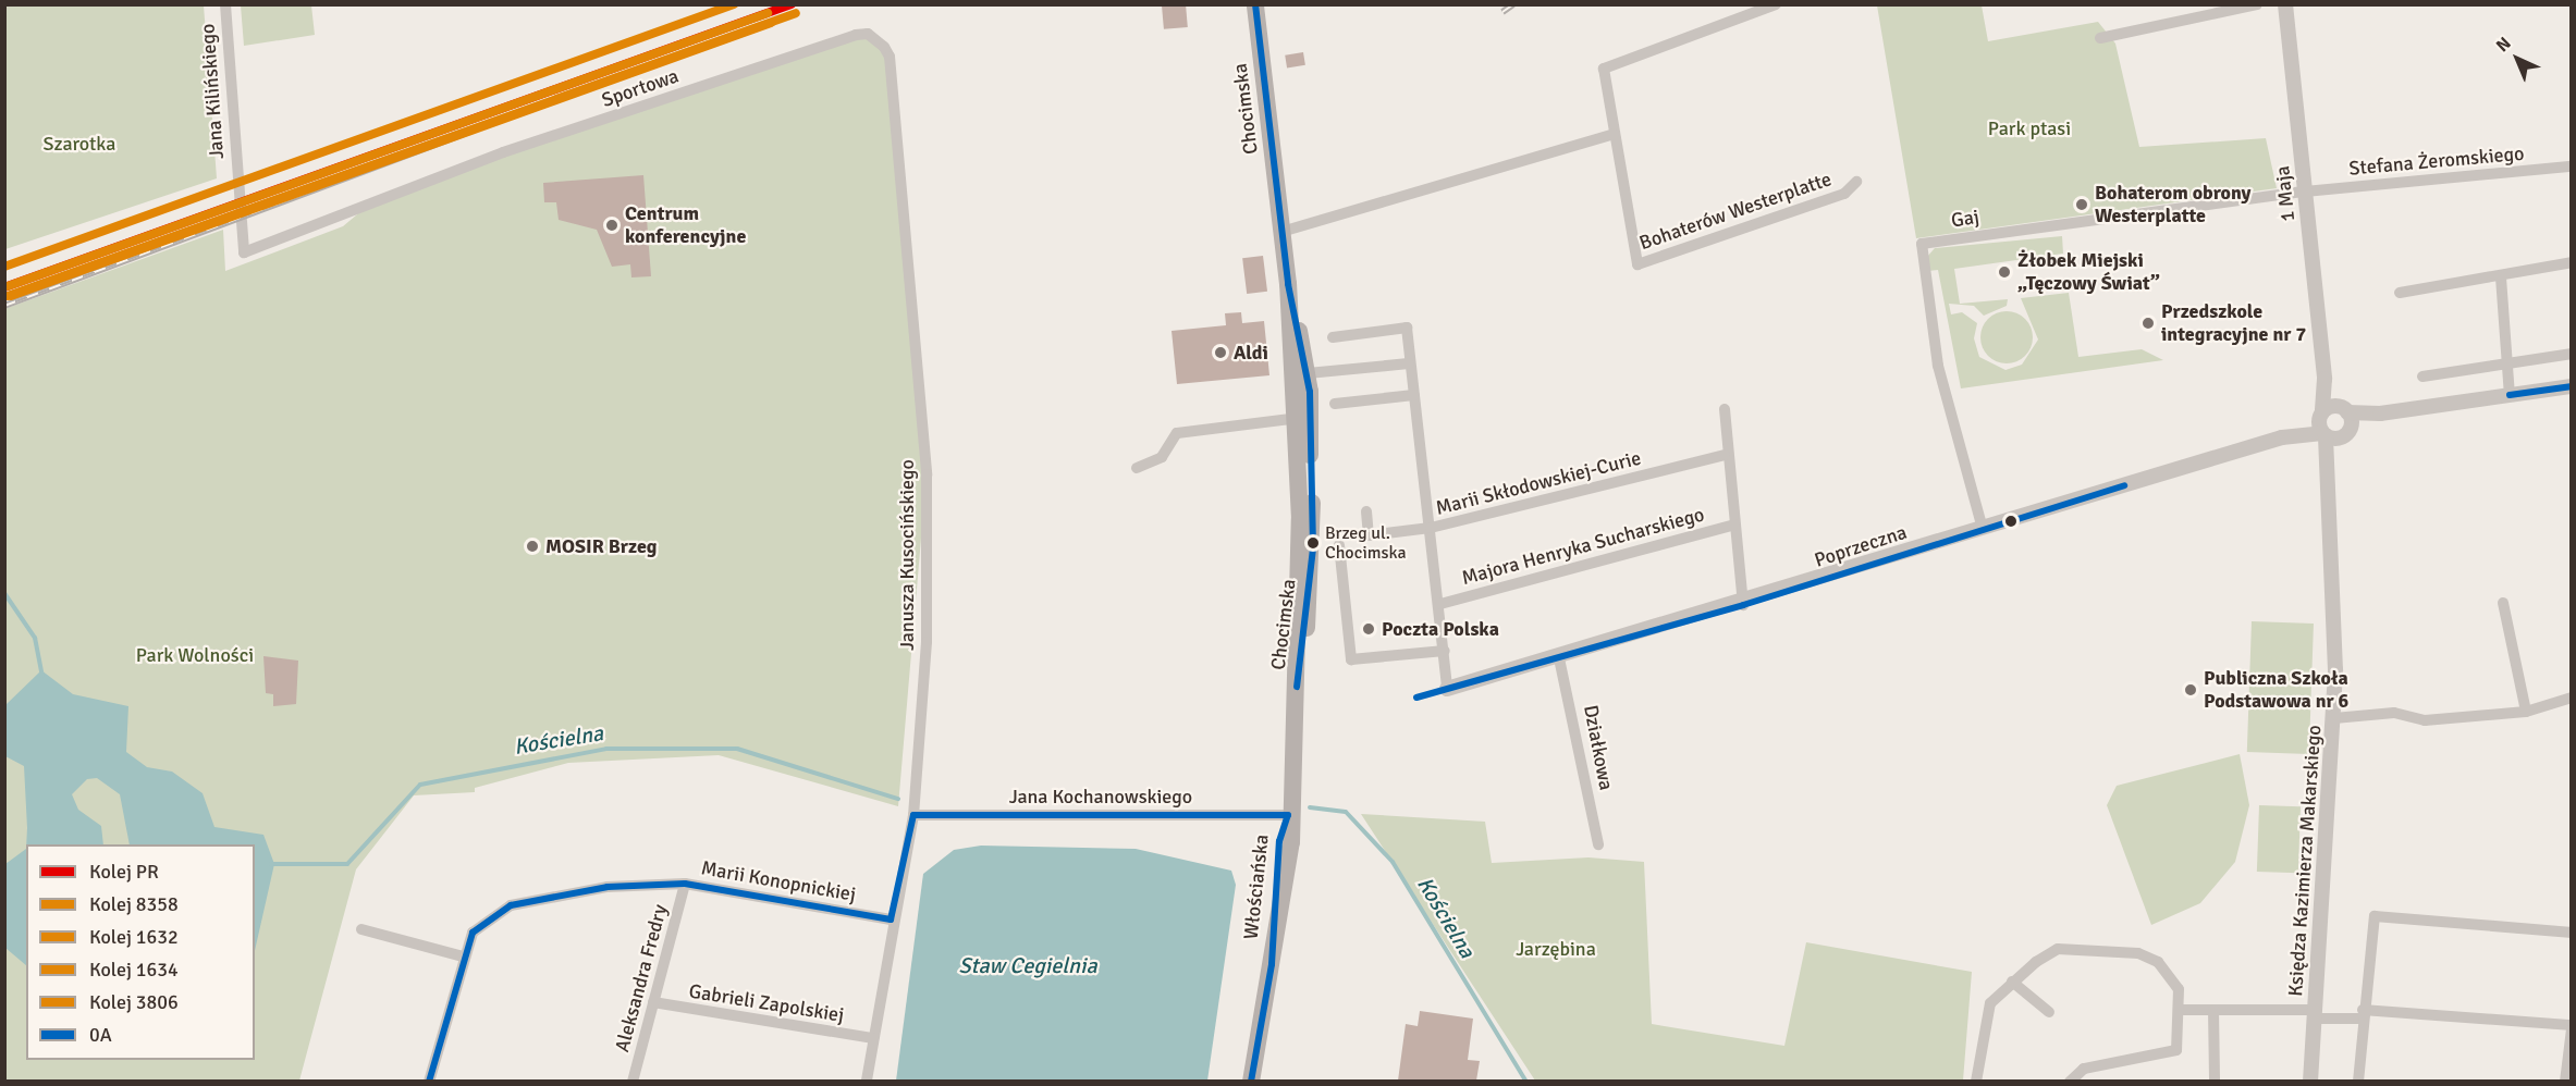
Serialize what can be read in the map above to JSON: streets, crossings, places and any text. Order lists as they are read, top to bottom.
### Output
{
  "streets": {
    "main road": ["Chocimska", "Włościańska"],
    "street": [
      "Sportowa",
      "Jana Kilińskiego",
      "Stefana Żeromskiego",
      "1 Maja",
      "Bohaterów Westerplatte",
      "Gaj",
      "Marii Skłodowskiej-Curie",
      "Majora Henryka Sucharskiego",
      "Poprzeczna",
      "Janusza Kusocińskiego",
      "Działkowa",
      "Jana Kochanowskiego",
      "Księdza Kazimierza Makarskiego",
      "Marii Konopnickiej",
      "Aleksandra Fredry",
      "Gabrieli Zapolskiej"
    ]
  },
  "crossings": [
    ["Sportowa", "Jana Kilińskiego"],
    ["Sportowa", "Janusza Kusocińskiego"],
    ["Chocimska", "Włościańska"],
    ["Stefana Żeromskiego", "1 Maja"],
    ["Stefana Żeromskiego", "Gaj"],
    ["1 Maja", "Gaj"],
    ["1 Maja", "Poprzeczna"],
    ["1 Maja", "Księdza Kazimierza Makarskiego"],
    ["Gaj", "Poprzeczna"],
    ["Marii Skłodowskiej-Curie", "Majora Henryka Sucharskiego"],
    ["Majora Henryka Sucharskiego", "Poprzeczna"],
    ["Poprzeczna", "Działkowa"],
    ["Poprzeczna", "Księdza Kazimierza Makarskiego"],
    ["Janusza Kusocińskiego", "Jana Kochanowskiego"],
    ["Janusza Kusocińskiego", "Marii Konopnickiej"],
    ["Janusza Kusocińskiego", "Gabrieli Zapolskiej"],
    ["Jana Kochanowskiego", "Włościańska"],
    ["Marii Konopnickiej", "Aleksandra Fredry"],
    ["Aleksandra Fredry", "Gabrieli Zapolskiej"]
  ],
  "water": ["Kościelna", "Staw Cegielnia"],
  "parks": [
    "Park ptasi",
    "Szarotka",
    "Park Wolności",
    "Jarzębina"
  ],
  "places": [
    "Bohaterom obrony Westerplatte",
    "Centrum konferencyjne",
    "Żłobek Miejski „Tęczowy Świat”",
    "Przedszkole integracyjne nr 7",
    "Aldi",
    "Brzeg ul. Chocimska",
    "MOSIR Brzeg",
    "Poczta Polska",
    "Publiczna Szkoła Podstawowa nr 6"
  ],
  "lines": [
    "rail line PR",
    "rail line 1634",
    "transit line 0A",
    "rail line 8358",
    "rail line 1632",
    "rail line 3806"
  ],
  "legend": [
    "Kolej PR",
    "Kolej 8358",
    "Kolej 1632",
    "Kolej 1634",
    "Kolej 3806",
    "0A"
  ],
  "north": "top left"
}
